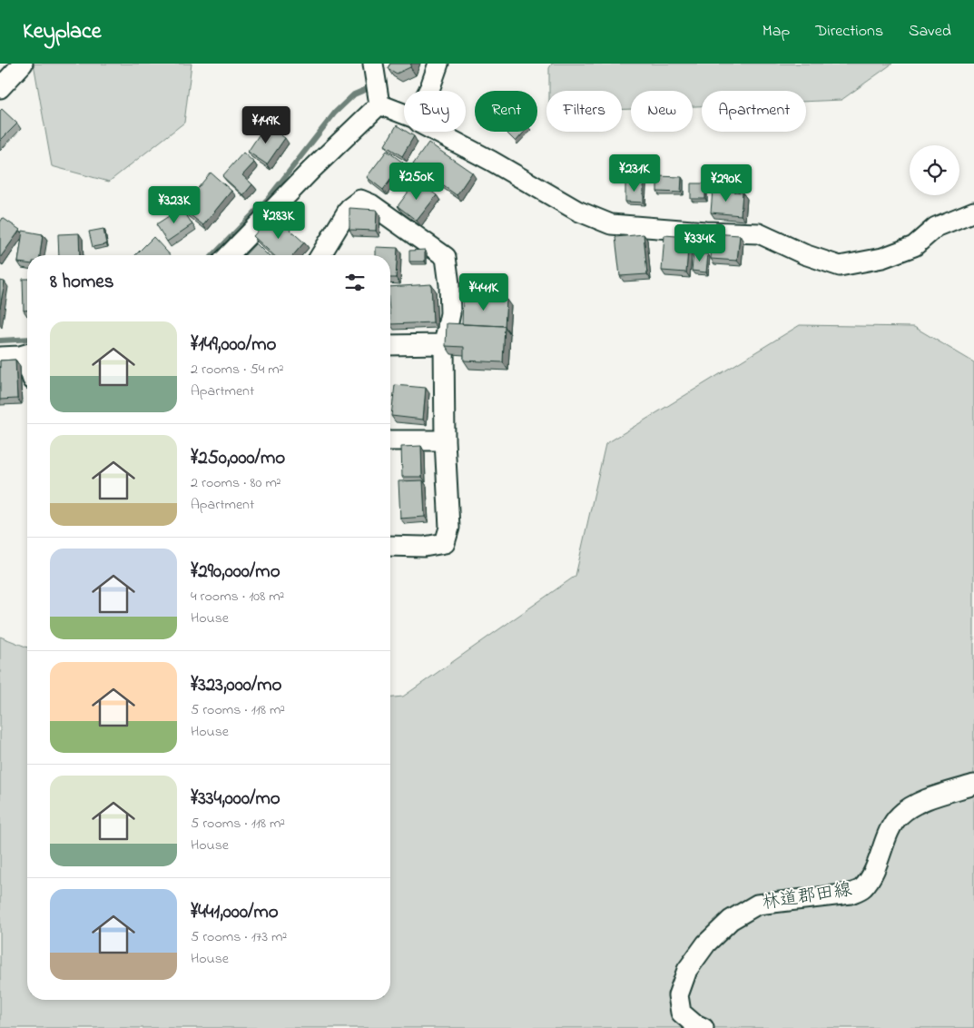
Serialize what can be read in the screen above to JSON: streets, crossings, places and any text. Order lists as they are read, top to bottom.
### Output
{
  "streets": {
    "street": ["林道郡田線"]
  },
  "page": {
    "header": "Keyplace",
    "nav": ["Map", "Directions", "Saved"],
    "chip": [
      "Buy",
      "Rent",
      "Filters",
      "New",
      "Apartment"
    ],
    "price": [
      "¥149K",
      "¥231K",
      "¥250K",
      "¥290K",
      "¥323K",
      "¥283K",
      "¥334K",
      "¥441K"
    ],
    "heading": "8 homes",
    "list": [
      {
        "name": "¥149,000/mo",
        "note": "2 rooms · 54 m² · Apartment"
      },
      {
        "name": "¥250,000/mo",
        "note": "2 rooms · 80 m² · Apartment"
      },
      {
        "name": "¥290,000/mo",
        "note": "4 rooms · 108 m² · House"
      },
      {
        "name": "¥323,000/mo",
        "note": "5 rooms · 118 m² · House"
      },
      {
        "name": "¥334,000/mo",
        "note": "5 rooms · 118 m² · House"
      },
      {
        "name": "¥441,000/mo",
        "note": "5 rooms · 173 m² · House"
      }
    ]
  }
}
